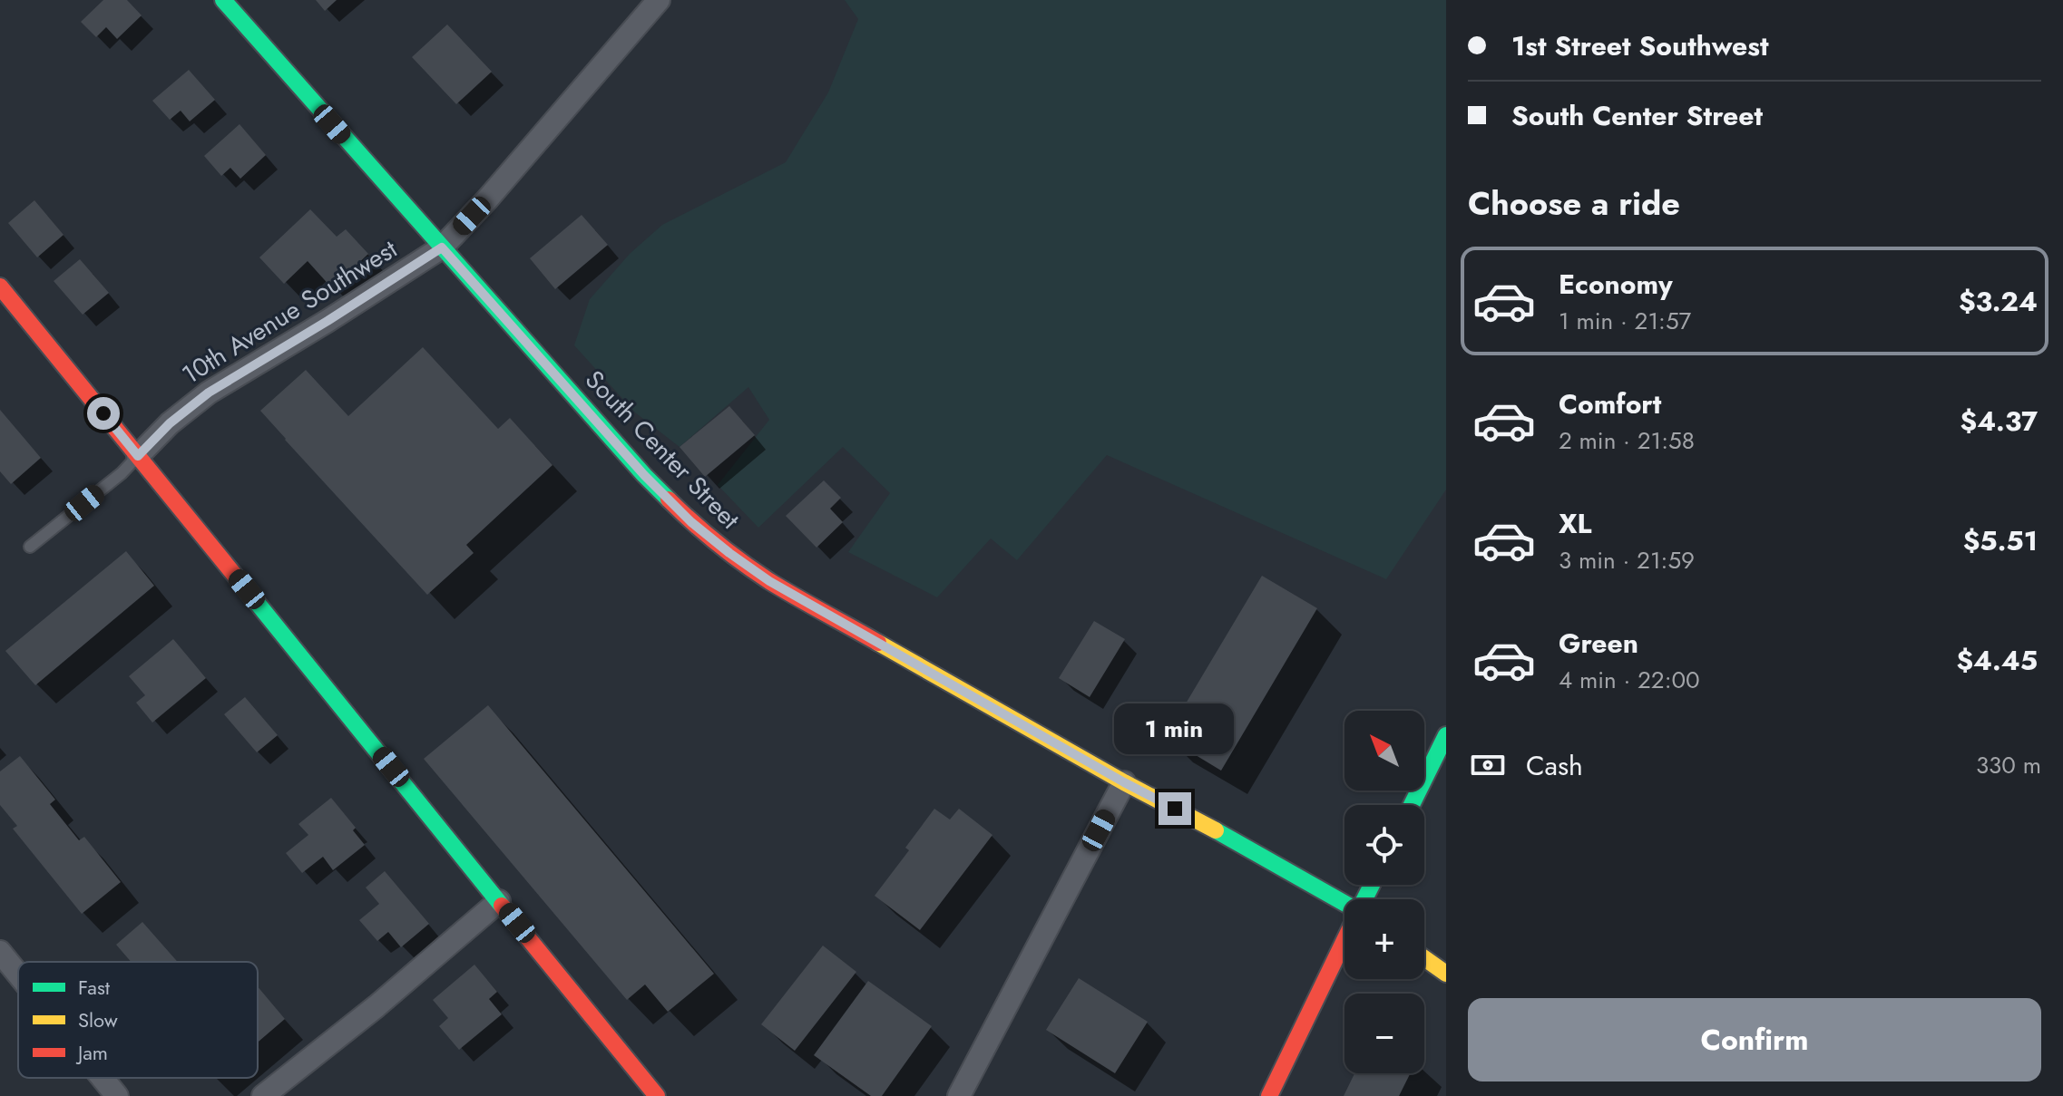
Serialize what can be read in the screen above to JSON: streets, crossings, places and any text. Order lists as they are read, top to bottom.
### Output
{
  "streets": {
    "street": ["10th Avenue Southwest", "South Center Street"]
  },
  "crossings": [
    ["10th Avenue Southwest", "South Center Street"]
  ],
  "legend": ["Fast", "Slow", "Jam"],
  "north": "top left",
  "page": {
    "banner": ["1st Street Southwest", "South Center Street"],
    "heading": "Choose a ride",
    "list": [
      {
        "name": "Economy",
        "note": "1 min · 21:57",
        "value": "$3.24"
      },
      {
        "name": "Comfort",
        "note": "2 min · 21:58",
        "value": "$4.37"
      },
      {
        "name": "XL",
        "note": "3 min · 21:59",
        "value": "$5.51"
      },
      {
        "name": "Green",
        "note": "4 min · 22:00",
        "value": "$4.45"
      }
    ],
    "bubble": "1 min",
    "map_buttons": ["+", "−"],
    "pay": ["Cash", "330 m"],
    "buttons": "Confirm"
  }
}
